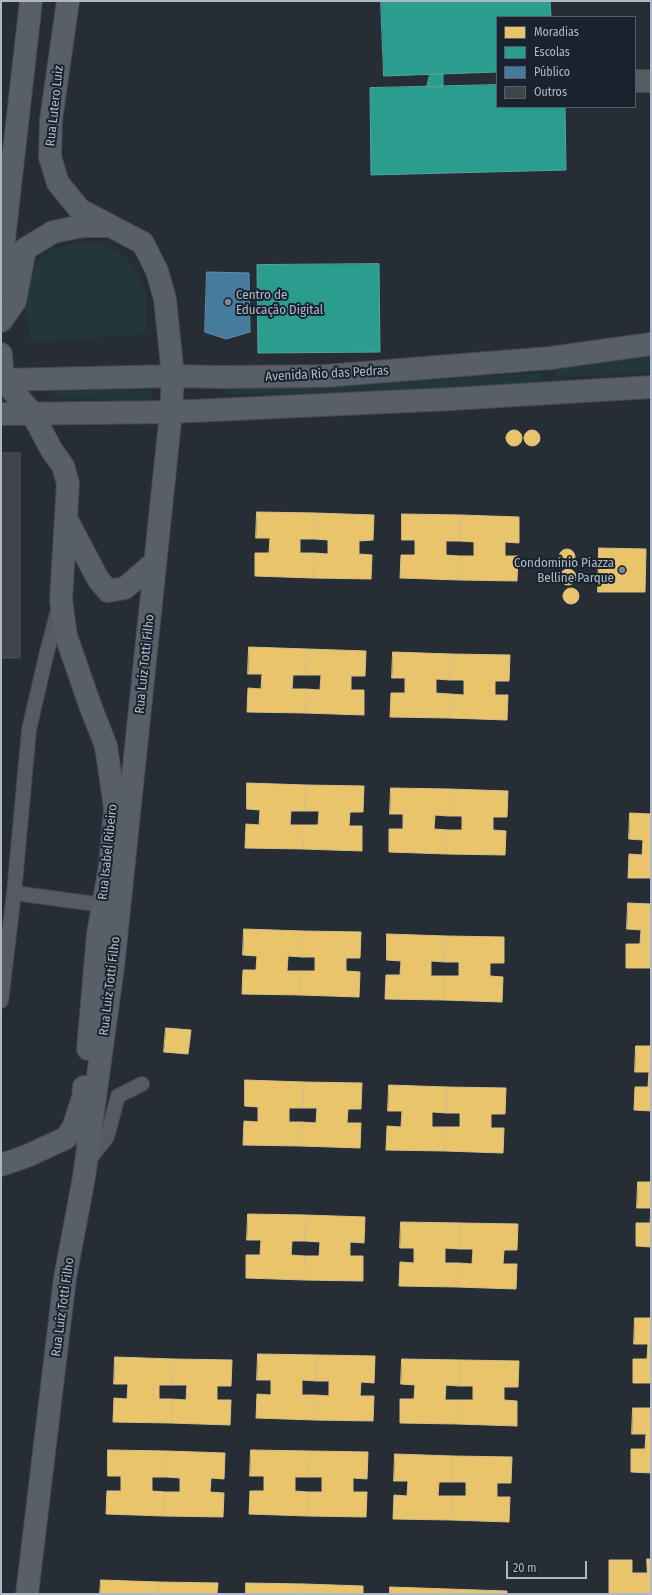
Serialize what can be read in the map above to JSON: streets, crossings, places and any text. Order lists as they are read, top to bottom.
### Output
{
  "streets": {
    "street": [
      "Rua Lutero Luiz",
      "Avenida Rio das Pedras",
      "Rua Luiz Totti Filho",
      "Rua Isabel Ribeiro"
    ]
  },
  "crossings": [
    ["Rua Lutero Luiz", "Avenida Rio das Pedras"],
    ["Rua Lutero Luiz", "Rua Luiz Totti Filho"],
    ["Avenida Rio das Pedras", "Rua Luiz Totti Filho"],
    ["Rua Luiz Totti Filho", "Rua Isabel Ribeiro"]
  ],
  "places": ["Centro de Educação Digital", "Condomínio Piazza Belline Parque"],
  "legend": [
    "Moradias",
    "Escolas",
    "Público",
    "Outros"
  ],
  "scale_bar": "20 m"
}
